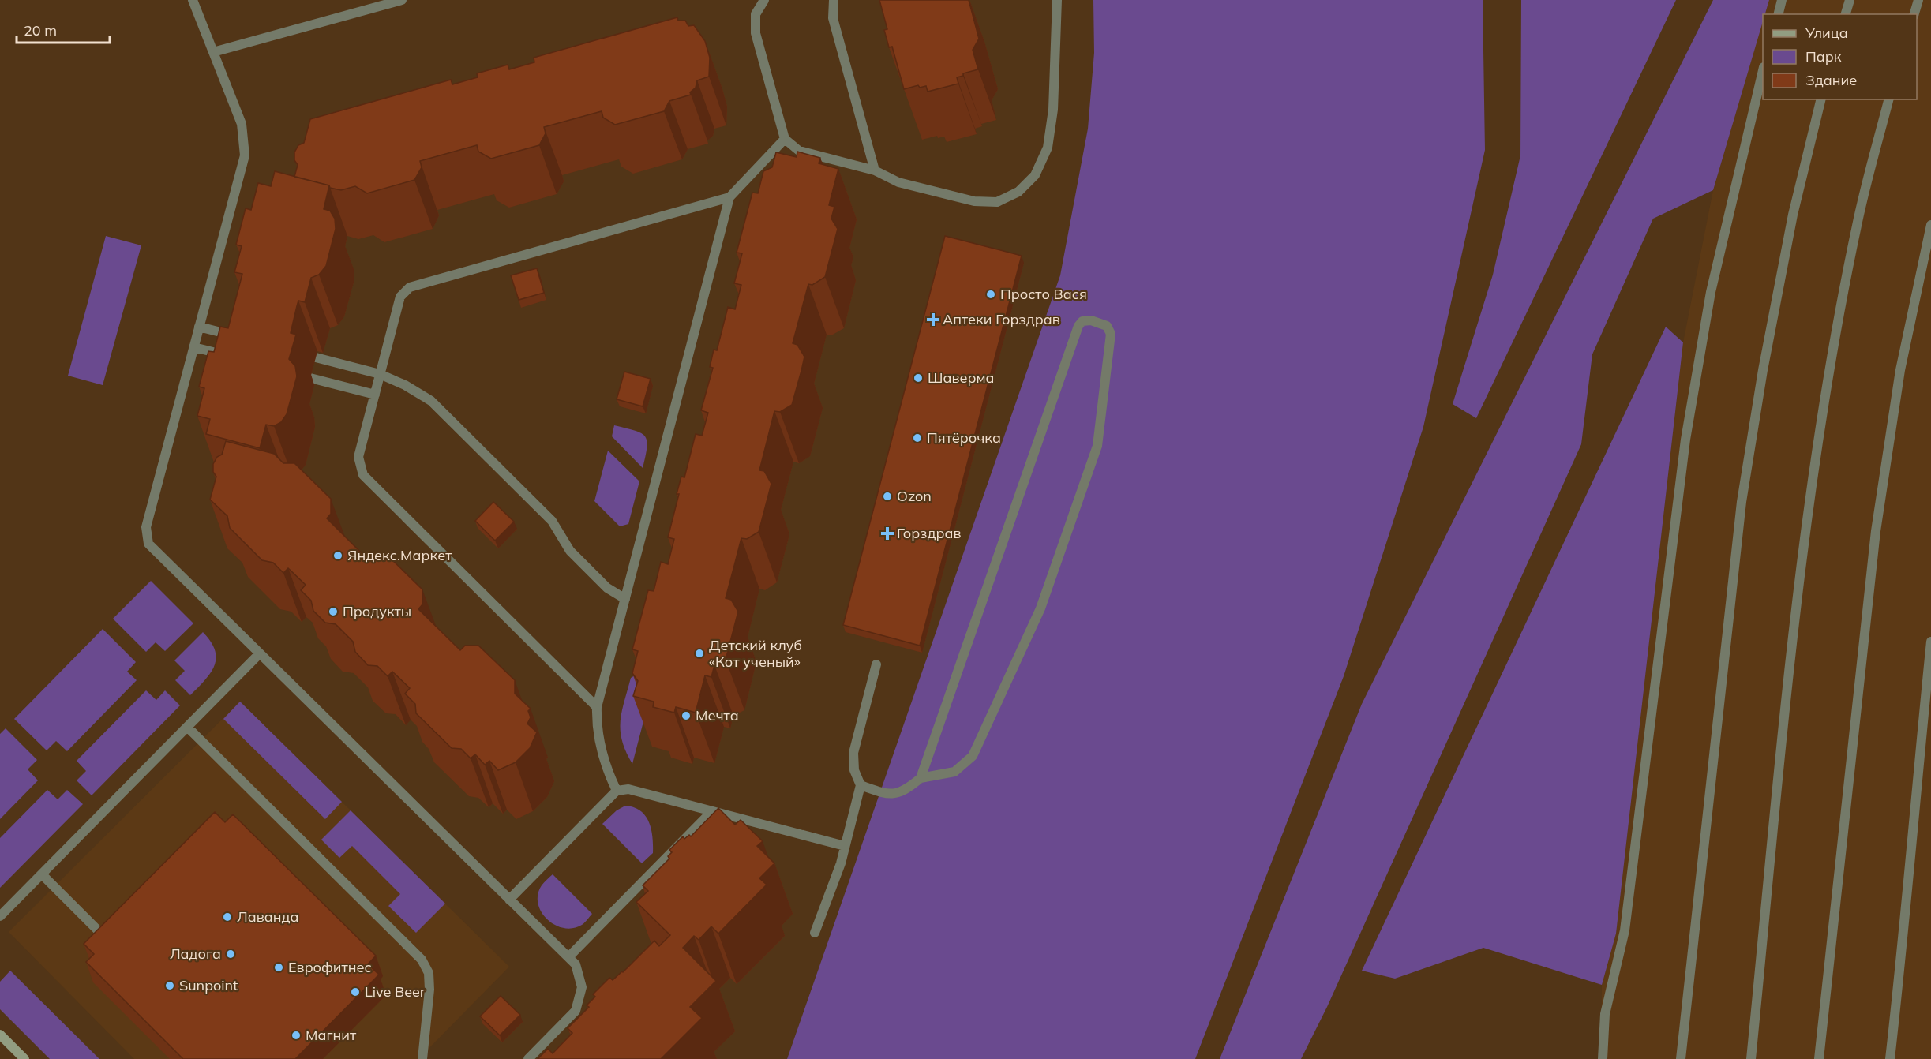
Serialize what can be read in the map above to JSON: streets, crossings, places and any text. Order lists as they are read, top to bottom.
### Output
{
  "places": {
    "other": [
      "Просто Вася",
      "Шаверма",
      "Пятёрочка",
      "Ozon",
      "Яндекс.Маркет",
      "Продукты",
      "Детский клуб «Кот ученый»",
      "Мечта",
      "Лаванда",
      "Ладога",
      "Еврофитнес",
      "Sunpoint",
      "Live Beer",
      "Магнит"
    ],
    "health": ["Аптеки Горздрав", "Горздрав"]
  },
  "legend": ["Улица", "Парк", "Здание"],
  "scale_bar": "20 m"
}
